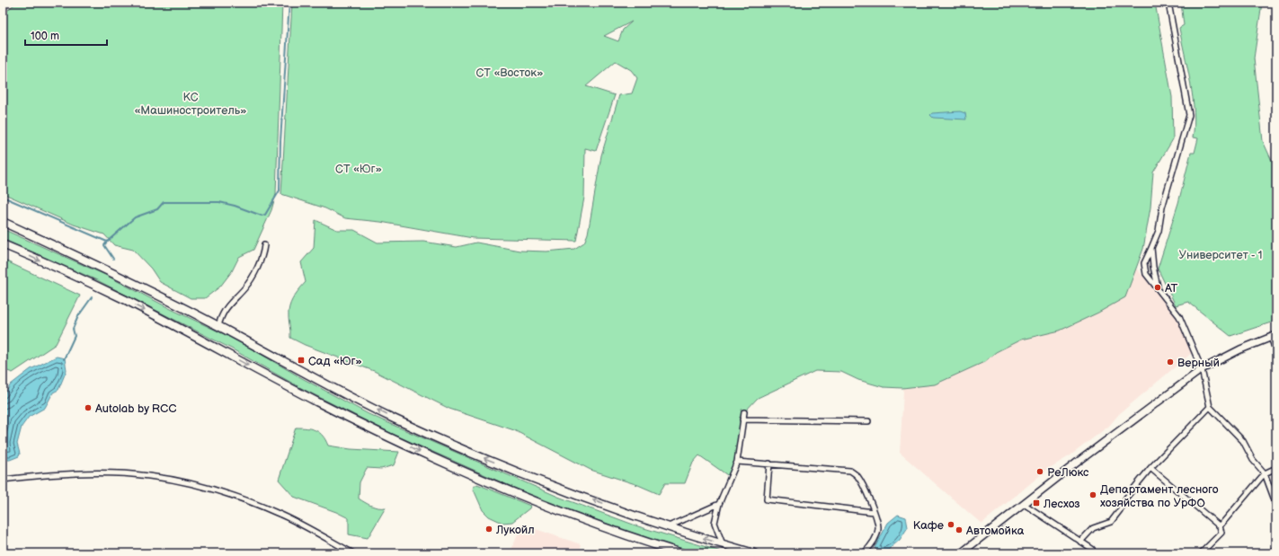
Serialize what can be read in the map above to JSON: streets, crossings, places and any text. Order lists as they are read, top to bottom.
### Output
{
  "parks": [
    "СТ «Восток»",
    "КС «Машиностроитель»",
    "СТ «Юг»",
    "Университет - 1"
  ],
  "places": {
    "other": [
      "AT",
      "Верный",
      "Autolab by RCC",
      "РеЛюкс",
      "Департамент лесного хозяйства по УрФО",
      "Кафе",
      "Лукойл",
      "Автомойка"
    ],
    "transit": ["Сад «Юг»", "Лесхоз"]
  },
  "scale_bar": "100 m"
}
